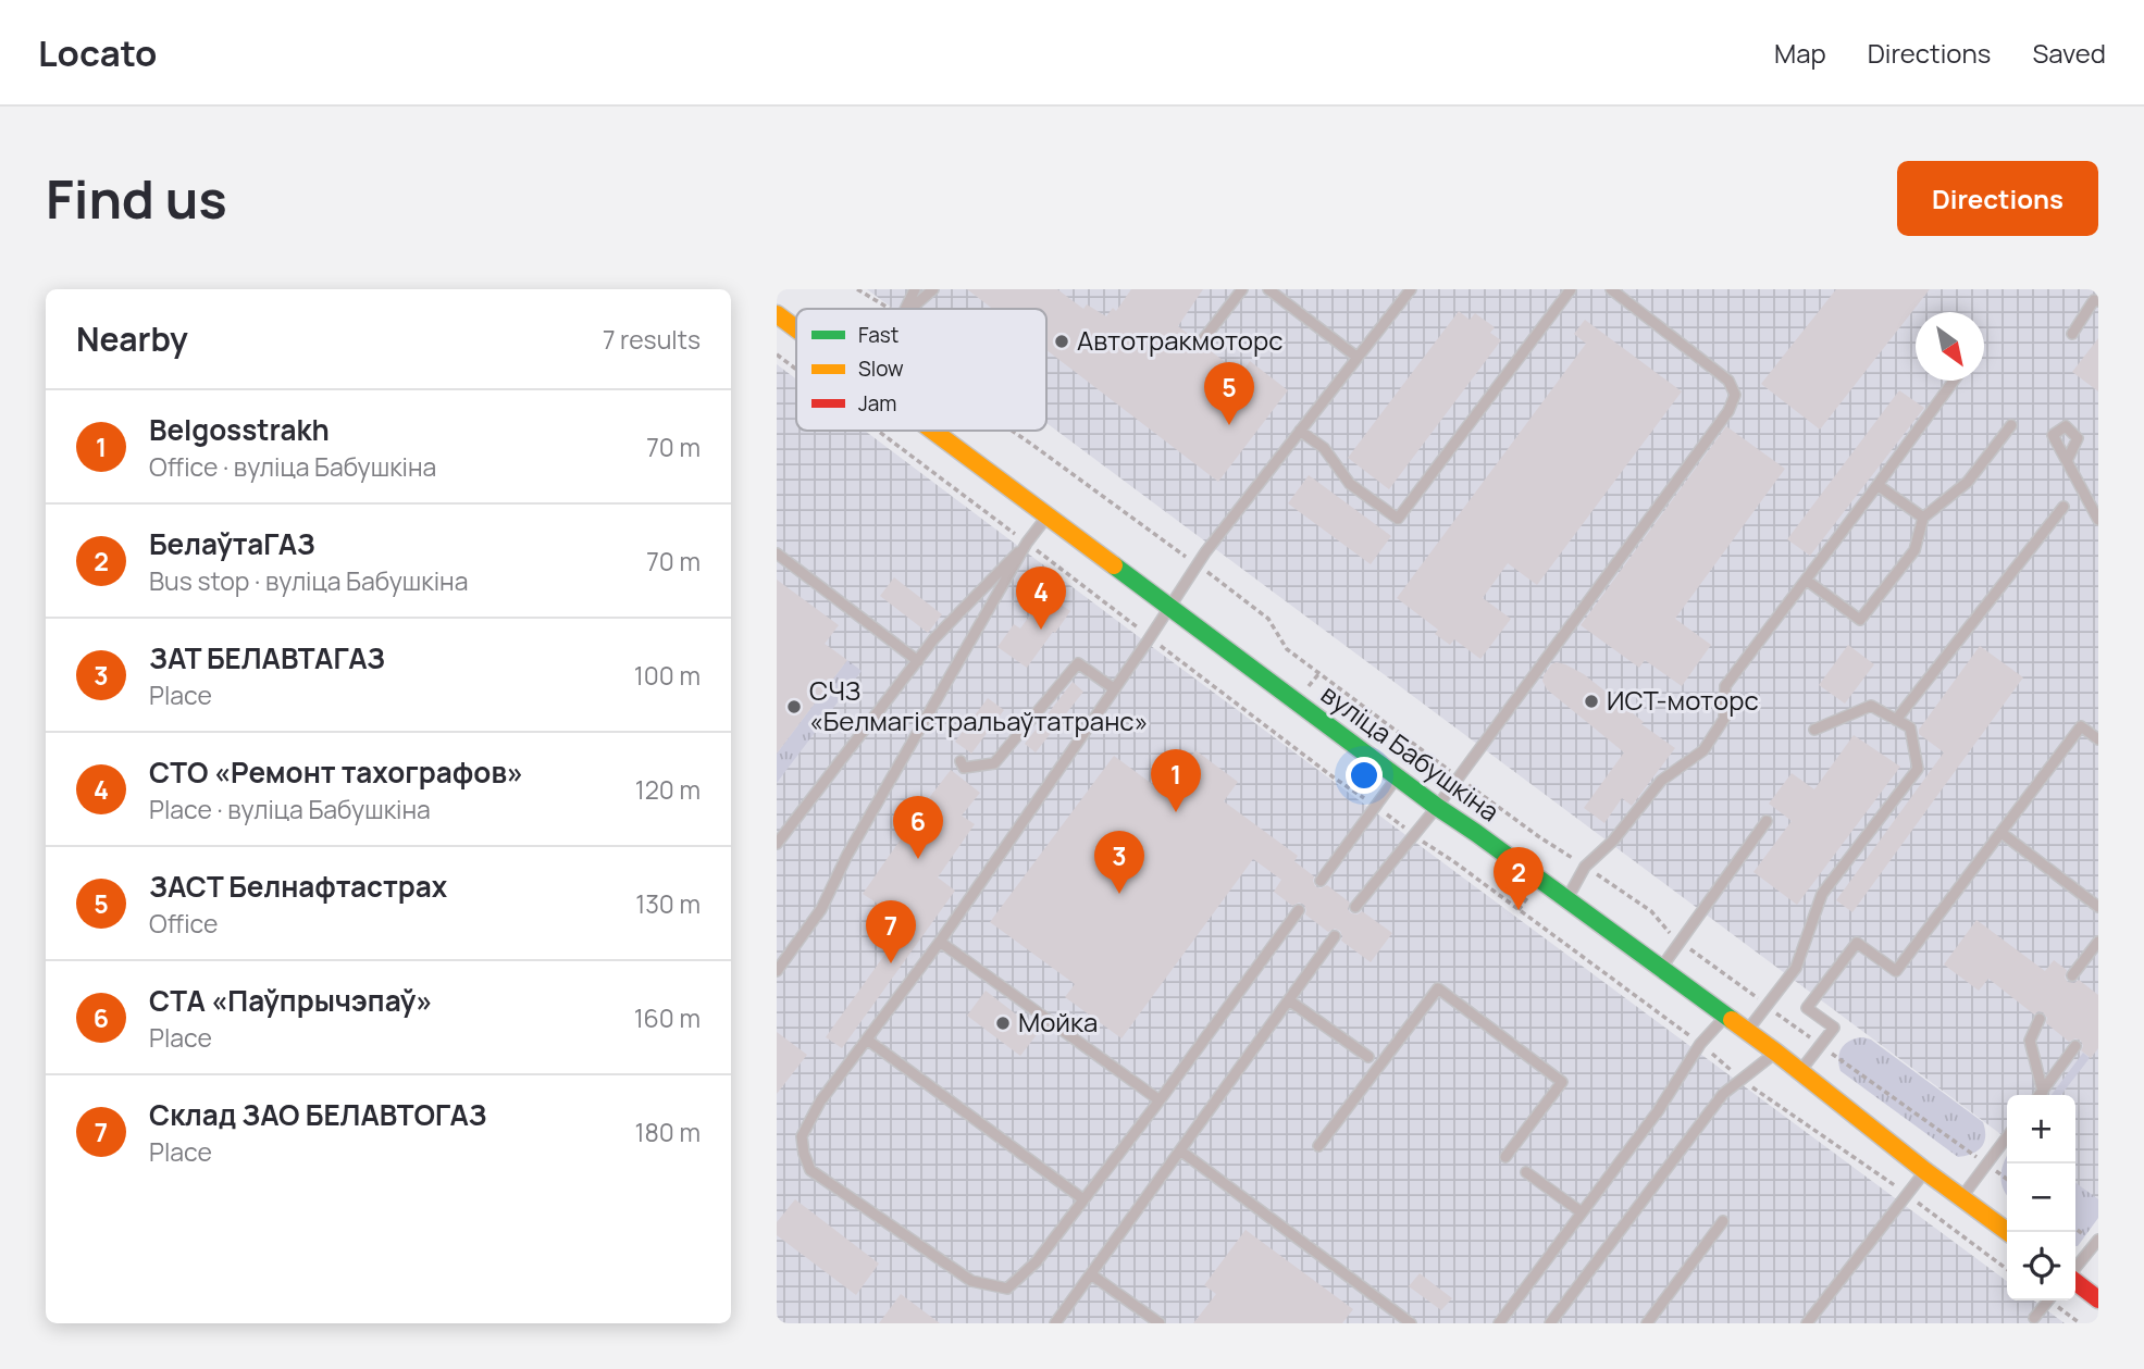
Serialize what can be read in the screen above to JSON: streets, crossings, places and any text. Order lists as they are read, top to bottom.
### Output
{
  "streets": {
    "street": ["вуліца Бабушкіна"]
  },
  "places": [
    "Автотракмоторс",
    "ИСТ-моторс",
    "СЧЗ «Белмагістральаўтатранс»",
    "Мойка"
  ],
  "legend": ["Fast", "Slow", "Jam"],
  "north": "bottom right",
  "page": {
    "header": "Locato",
    "nav": ["Map", "Directions", "Saved"],
    "buttons": "Directions",
    "title": "Find us",
    "heading": ["Nearby", "7 results"],
    "pins": [
      "5",
      "4",
      "1",
      "6",
      "3",
      "2",
      "7"
    ],
    "list": [
      {
        "mark": "1",
        "name": "Belgosstrakh",
        "note": "Office · вуліца Бабушкіна",
        "value": "70 m"
      },
      {
        "mark": "2",
        "name": "БелаўтаГАЗ",
        "note": "Bus stop · вуліца Бабушкіна",
        "value": "70 m"
      },
      {
        "mark": "3",
        "name": "ЗАТ БЕЛАВТАГАЗ",
        "note": "Place",
        "value": "100 m"
      },
      {
        "mark": "4",
        "name": "СТО «Ремонт тахографов»",
        "note": "Place · вуліца Бабушкіна",
        "value": "120 m"
      },
      {
        "mark": "5",
        "name": "ЗАСТ Белнафтастрах",
        "note": "Office",
        "value": "130 m"
      },
      {
        "mark": "6",
        "name": "СТА «Паўпрычэпаў»",
        "note": "Place",
        "value": "160 m"
      },
      {
        "mark": "7",
        "name": "Склад ЗАО БЕЛАВТОГАЗ",
        "note": "Place",
        "value": "180 m"
      }
    ],
    "map_buttons": ["+", "−"]
  }
}
